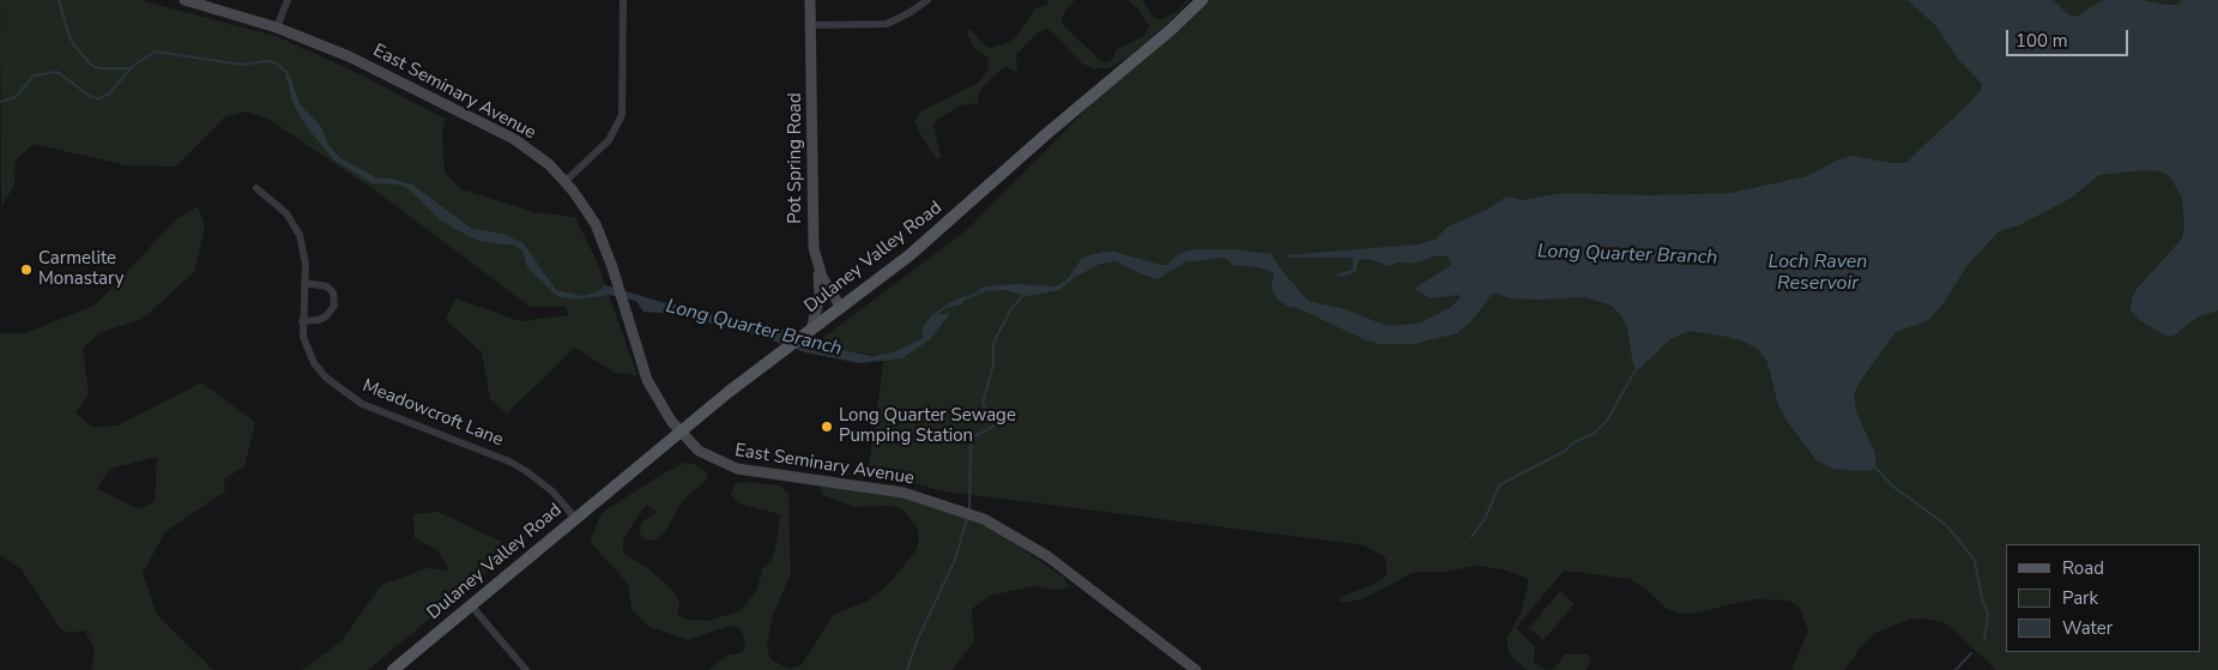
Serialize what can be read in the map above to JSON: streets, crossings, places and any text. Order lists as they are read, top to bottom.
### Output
{
  "streets": {
    "main road": ["Dulaney Valley Road"],
    "street": ["East Seminary Avenue", "Pot Spring Road", "Meadowcroft Lane"]
  },
  "crossings": [
    ["East Seminary Avenue", "Dulaney Valley Road"],
    ["Pot Spring Road", "Dulaney Valley Road"],
    ["Dulaney Valley Road", "Meadowcroft Lane"]
  ],
  "water": ["Long Quarter Branch", "Loch Raven Reservoir"],
  "places": ["Carmelite Monastary", "Long Quarter Sewage Pumping Station"],
  "legend": ["Road", "Park", "Water"],
  "scale_bar": "100 m"
}
